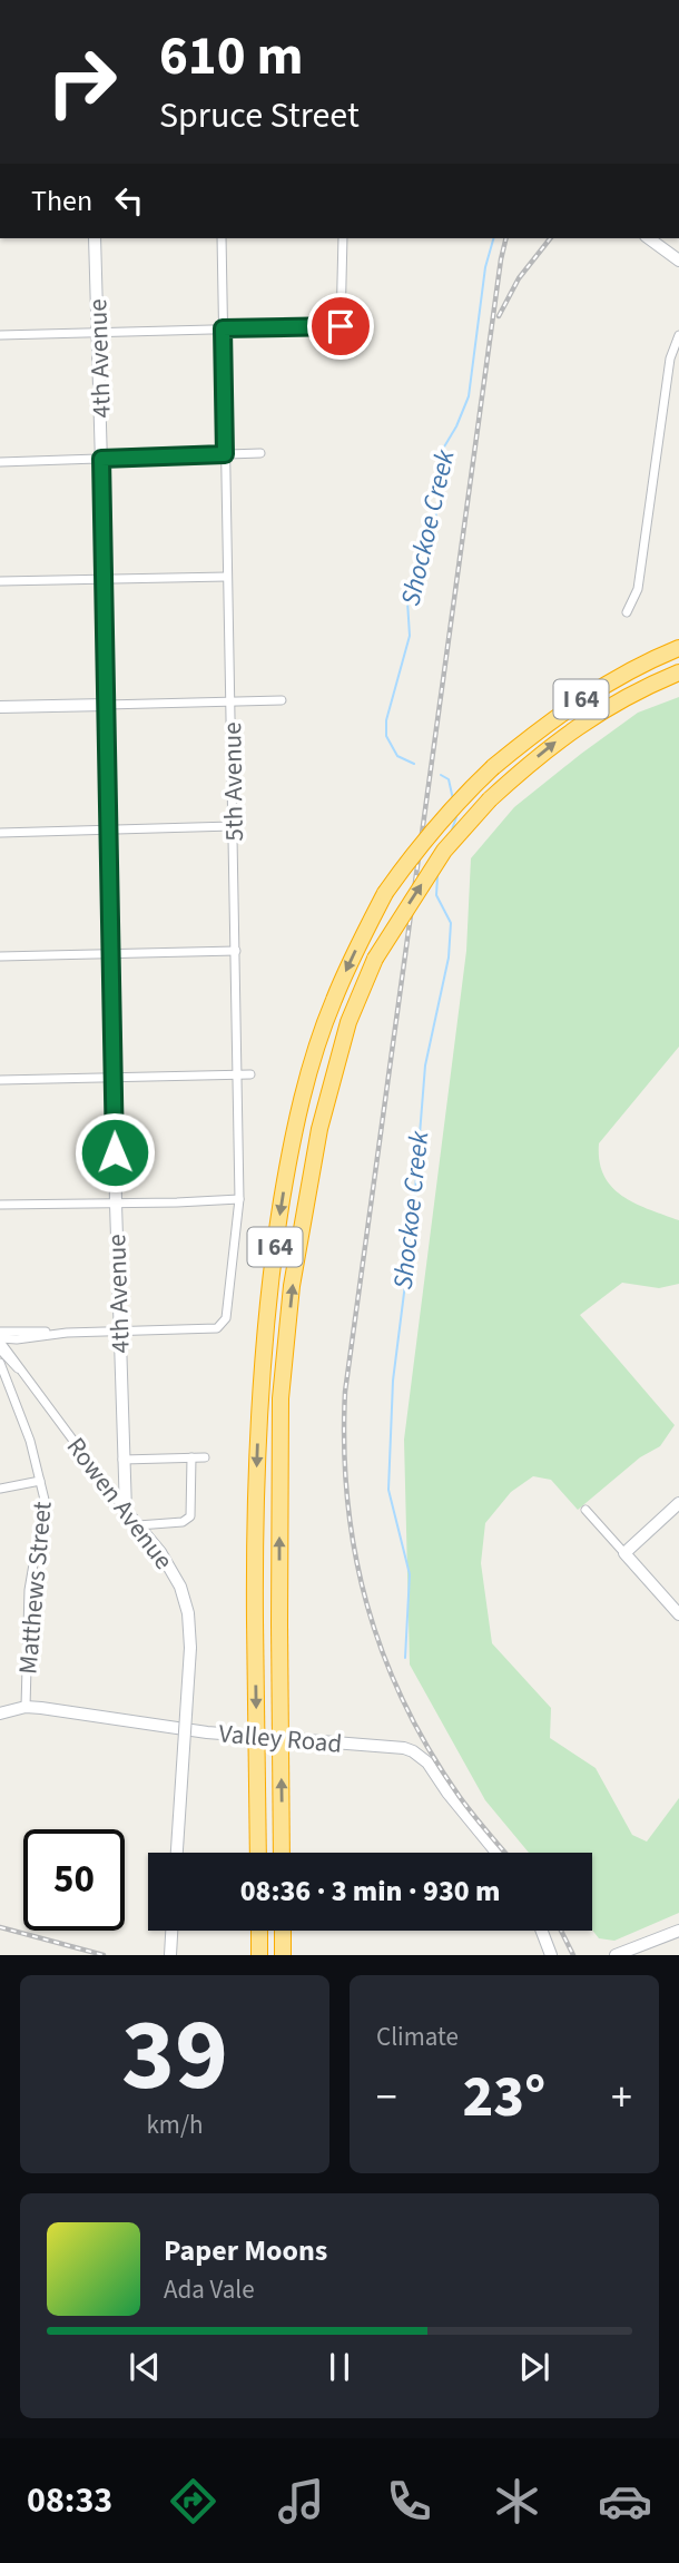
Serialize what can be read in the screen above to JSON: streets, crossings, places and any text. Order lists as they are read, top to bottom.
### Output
{
  "streets": {
    "highway": ["I 64"],
    "main road": ["4th Avenue", "Rowen Avenue", "Valley Road"],
    "street": ["5th Avenue", "Matthews Street"]
  },
  "crossings": [
    ["4th Avenue", "5th Avenue"],
    ["4th Avenue", "Rowen Avenue"],
    ["Matthews Street", "Valley Road"]
  ],
  "water": ["Shockoe Creek"],
  "page": {
    "turn": ["610 m", "Spruce Street"],
    "then": "Then",
    "limit": "50",
    "trip": "08:36 · 3 min · 930 m",
    "tile": [
      ["39", "km/h"],
      "Climate"
    ],
    "heat": ["−", "23°", "+"],
    "song": ["Paper Moons", "Ada Vale"],
    "tabs": "08:33"
  }
}
